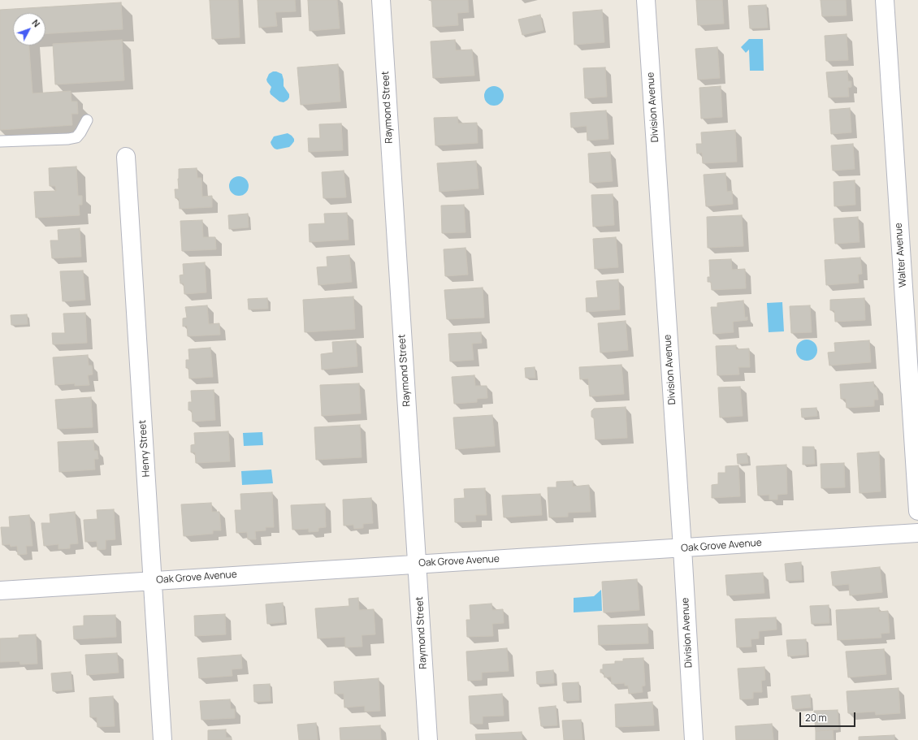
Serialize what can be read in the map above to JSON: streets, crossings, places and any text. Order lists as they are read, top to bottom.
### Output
{
  "streets": {
    "street": [
      "Raymond Street",
      "Division Avenue",
      "Walter Avenue",
      "Henry Street",
      "Oak Grove Avenue"
    ]
  },
  "crossings": [
    ["Raymond Street", "Oak Grove Avenue"],
    ["Division Avenue", "Oak Grove Avenue"],
    ["Henry Street", "Oak Grove Avenue"]
  ],
  "scale_bar": "20 m",
  "north": "top right"
}
